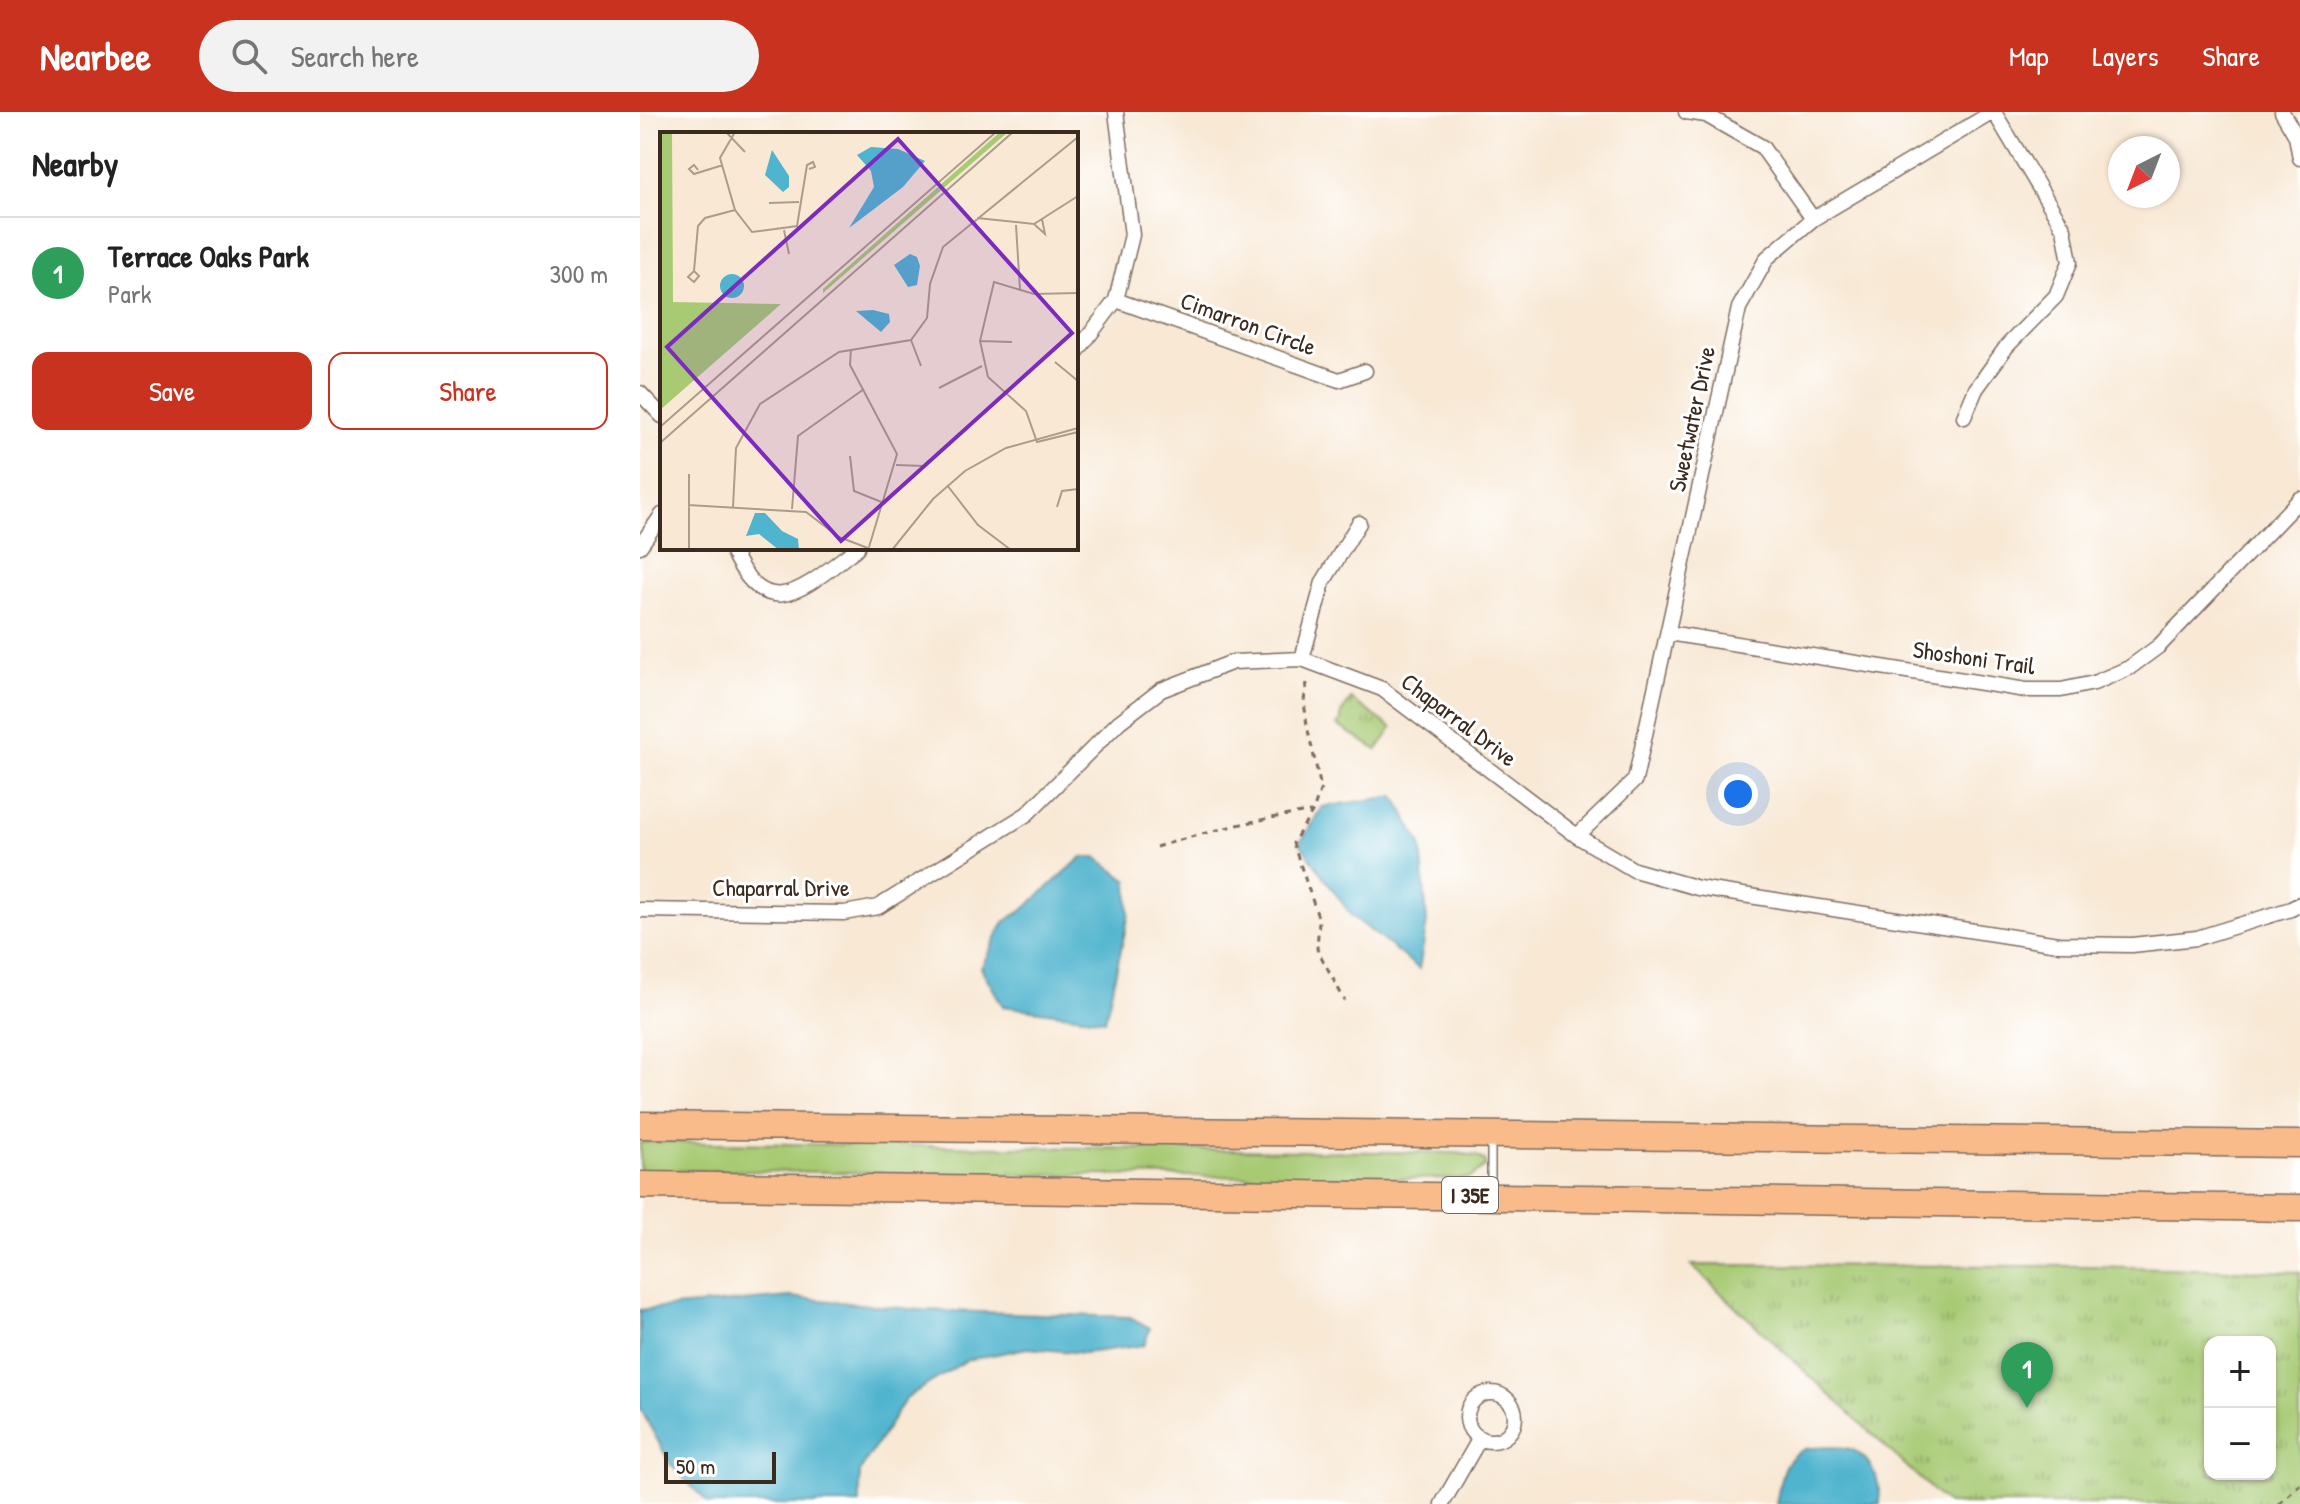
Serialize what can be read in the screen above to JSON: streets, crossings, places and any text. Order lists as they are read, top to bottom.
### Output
{
  "streets": {
    "highway": ["I 35E"],
    "street": [
      "Cimarron Circle",
      "Sweetwater Drive",
      "Shoshoni Trail",
      "Chaparral Drive"
    ]
  },
  "crossings": [
    ["Sweetwater Drive", "Shoshoni Trail"],
    ["Sweetwater Drive", "Chaparral Drive"]
  ],
  "scale_bar": "50 m",
  "north": "bottom left",
  "page": {
    "header": "Nearbee",
    "search": "Search here",
    "nav": ["Map", "Layers", "Share"],
    "heading": "Nearby",
    "list": [
      {
        "mark": "1",
        "name": "Terrace Oaks Park",
        "note": "Park",
        "value": "300 m"
      }
    ],
    "buttons": ["Save", "Share"],
    "map_buttons": ["+", "−"],
    "pins": "1",
    "scale": "50 m"
  }
}
